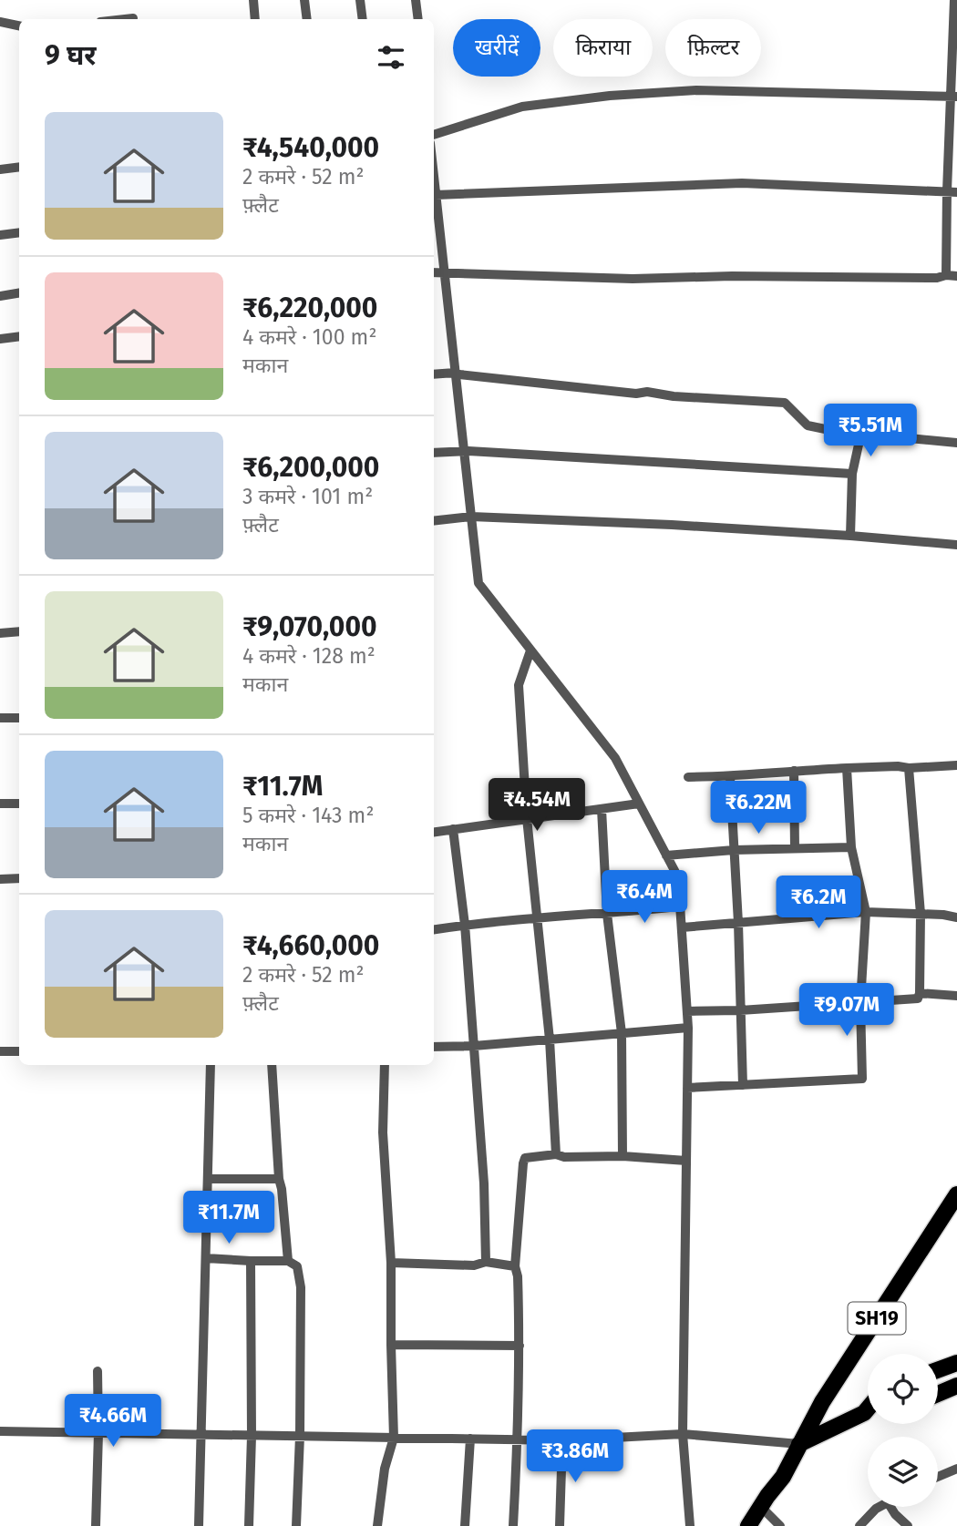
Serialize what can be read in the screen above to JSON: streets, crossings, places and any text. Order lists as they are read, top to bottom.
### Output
{
  "streets": {
    "main road": ["SH19"]
  },
  "page": {
    "chip": ["खरीदें", "किराया", "फ़िल्टर"],
    "heading": "9 घर",
    "list": [
      {
        "name": "₹4,540,000",
        "note": "2 कमरे · 52 m² · फ़्लैट"
      },
      {
        "name": "₹6,220,000",
        "note": "4 कमरे · 100 m² · मकान"
      },
      {
        "name": "₹6,200,000",
        "note": "3 कमरे · 101 m² · फ़्लैट"
      },
      {
        "name": "₹9,070,000",
        "note": "4 कमरे · 128 m² · मकान"
      },
      {
        "name": "₹11.7M",
        "note": "5 कमरे · 143 m² · मकान"
      },
      {
        "name": "₹4,660,000",
        "note": "2 कमरे · 52 m² · फ़्लैट"
      }
    ],
    "price": [
      "₹5.51M",
      "₹4.54M",
      "₹6.22M",
      "₹6.4M",
      "₹6.2M",
      "₹9.07M",
      "₹11.7M",
      "₹4.66M",
      "₹3.86M"
    ]
  }
}
